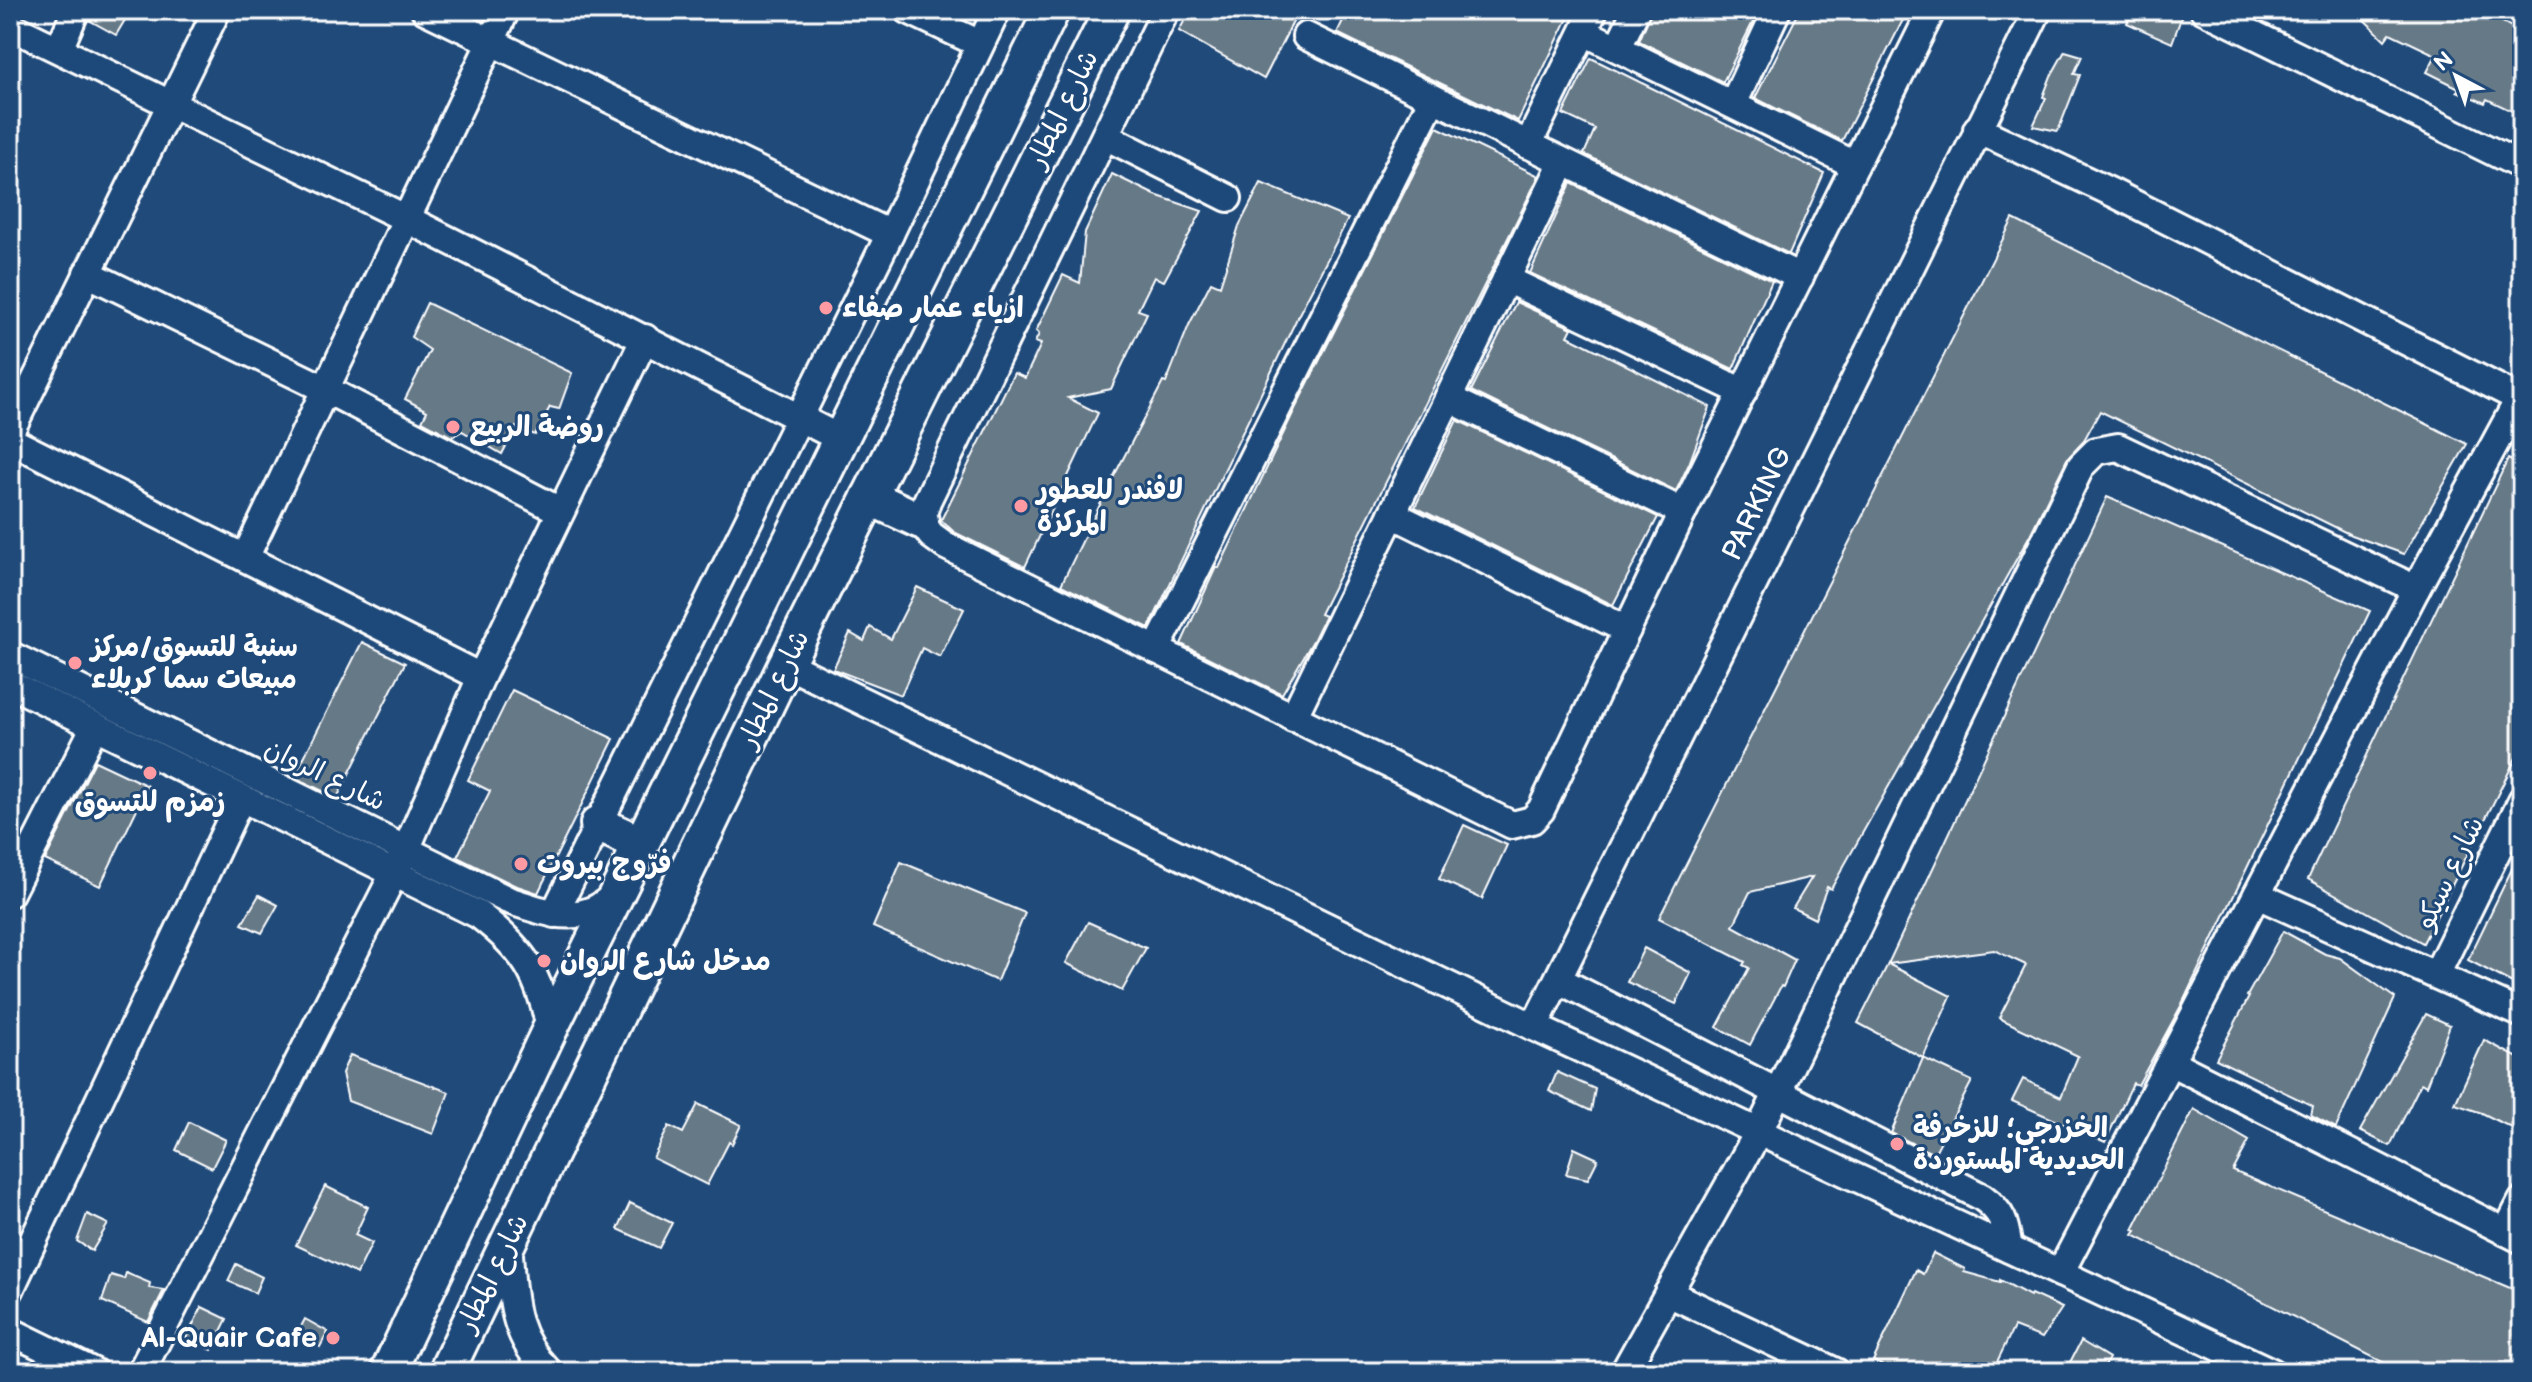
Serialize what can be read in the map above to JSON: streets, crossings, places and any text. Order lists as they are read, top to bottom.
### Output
{
  "streets": {
    "main road": ["شارع المطار"],
    "street": ["PARKING", "شارع الروان", "شارع سيكو"]
  },
  "crossings": [
    ["شارع المطار", "شارع الروان"]
  ],
  "places": [
    "ازياء عمار صفاء",
    "روضة الربيع",
    "لافندر للعطور المركزة",
    "سنبة للتسوق/مركز مبيعات سما كربلاء",
    "زمزم للتسوق",
    "فرّوج بيروت",
    "مدخل شارع الروان",
    "الخزرجي؛ للزخرفة الحديدية المستوردة",
    "Al-Quair Cafe"
  ],
  "north": "top left"
}
